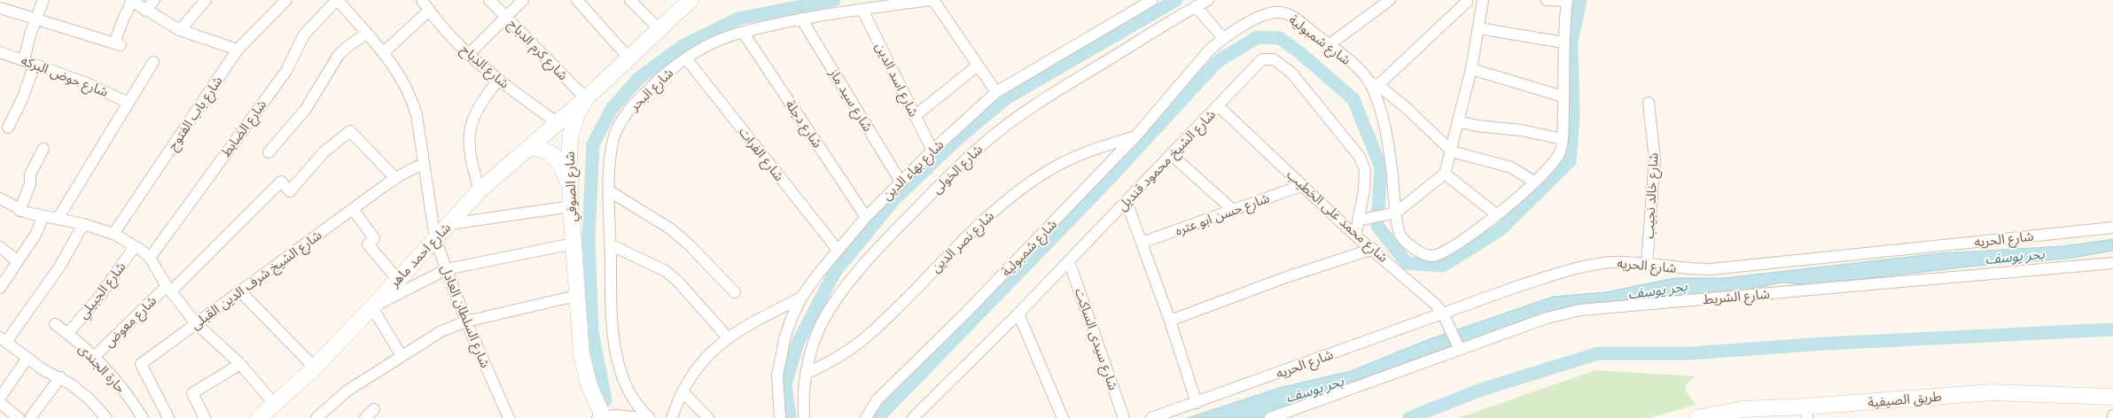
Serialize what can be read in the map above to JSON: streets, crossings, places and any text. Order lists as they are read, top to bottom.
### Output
{
  "streets": {
    "street": [
      "شارع شمبولية",
      "شارع كرم الدباح",
      "شارع الدباح",
      "شارع حوض البركه",
      "شارع اسد الدين",
      "شارع البحر",
      "شارع سيد ماز",
      "شارع باب الفتوح",
      "شارع دجلة",
      "شارع الضابط",
      "شارع الفرات",
      "شارع الشيخ محمود قنديل",
      "شارع الخولى",
      "شارع بهاء الدين",
      "شارع الصوفي",
      "شارع خالد نجيب",
      "شارع حسن ابو عتره",
      "شارع محمد على الخطيب",
      "شارع الحريه",
      "شارع نصر الدين",
      "شارع احمد ماهر",
      "شارع الشيخ شرف الدين القبلى",
      "شارع الجبيلي",
      "شارع الشريط",
      "شارع السلطان العادل",
      "شارع معوض",
      "شارع سيدى الساكت",
      "حارة الجندى",
      "طريق الصيفية"
    ]
  },
  "crossings": [
    ["شارع شمبولية", "شارع نصر الدين"],
    ["شارع كرم الدباح", "شارع الصوفي"],
    ["شارع كرم الدباح", "شارع احمد ماهر"],
    ["شارع الدباح", "شارع احمد ماهر"],
    ["شارع اسد الدين", "شارع البحر"],
    ["شارع اسد الدين", "شارع بهاء الدين"],
    ["شارع البحر", "شارع سيد ماز"],
    ["شارع البحر", "شارع دجلة"],
    ["شارع البحر", "شارع الفرات"],
    ["شارع سيد ماز", "شارع بهاء الدين"],
    ["شارع دجلة", "شارع بهاء الدين"],
    ["شارع الضابط", "شارع السلطان العادل"],
    ["شارع الفرات", "شارع بهاء الدين"],
    ["شارع الشيخ محمود قنديل", "شارع محمد على الخطيب"],
    ["شارع الشيخ محمود قنديل", "شارع سيدى الساكت"],
    ["شارع الخولى", "شارع نصر الدين"],
    ["شارع الصوفي", "شارع احمد ماهر"],
    ["شارع خالد نجيب", "شارع الحريه"],
    ["شارع حسن ابو عتره", "شارع محمد على الخطيب"],
    ["شارع محمد على الخطيب", "شارع الحريه"],
    ["شارع محمد على الخطيب", "شارع الشريط"],
    ["شارع احمد ماهر", "شارع السلطان العادل"],
    ["شارع الشيخ شرف الدين القبلى", "شارع السلطان العادل"],
    ["شارع الشيخ شرف الدين القبلى", "شارع معوض"],
    ["شارع الجبيلي", "حارة الجندى"],
    ["شارع معوض", "حارة الجندى"]
  ],
  "water": ["بحر يوسف"]
}
